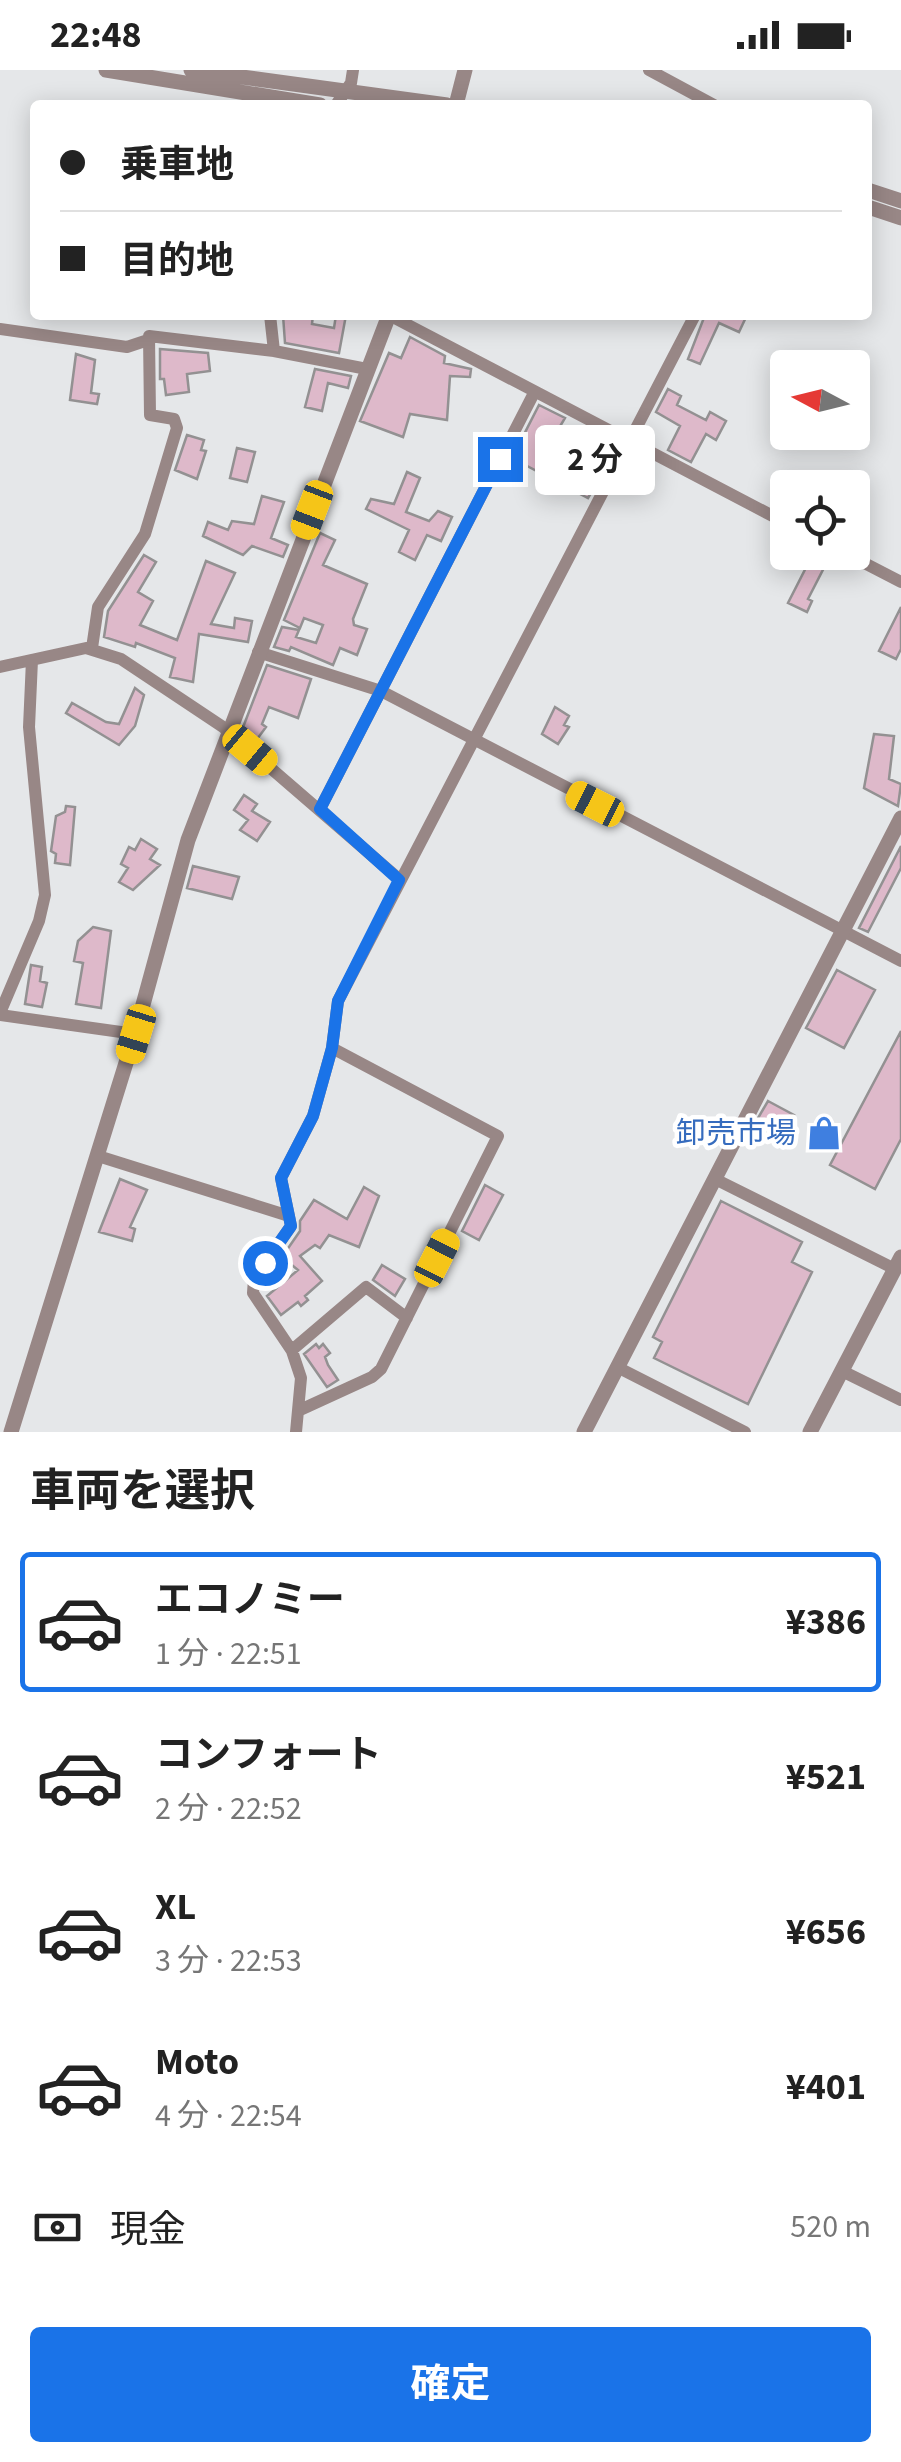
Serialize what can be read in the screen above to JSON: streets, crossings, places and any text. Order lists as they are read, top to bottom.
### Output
{
  "places": {
    "shop": ["卸売市場"]
  },
  "north": "left",
  "page": {
    "status": "22:48",
    "banner": ["乗車地", "目的地"],
    "bubble": "2 分",
    "heading": "車両を選択",
    "list": [
      {
        "name": "エコノミー",
        "note": "1 分 · 22:51",
        "value": "¥386"
      },
      {
        "name": "コンフォート",
        "note": "2 分 · 22:52",
        "value": "¥521"
      },
      {
        "name": "XL",
        "note": "3 分 · 22:53",
        "value": "¥656"
      },
      {
        "name": "Moto",
        "note": "4 分 · 22:54",
        "value": "¥401"
      }
    ],
    "pay": ["現金", "520 m"],
    "buttons": "確定"
  }
}
